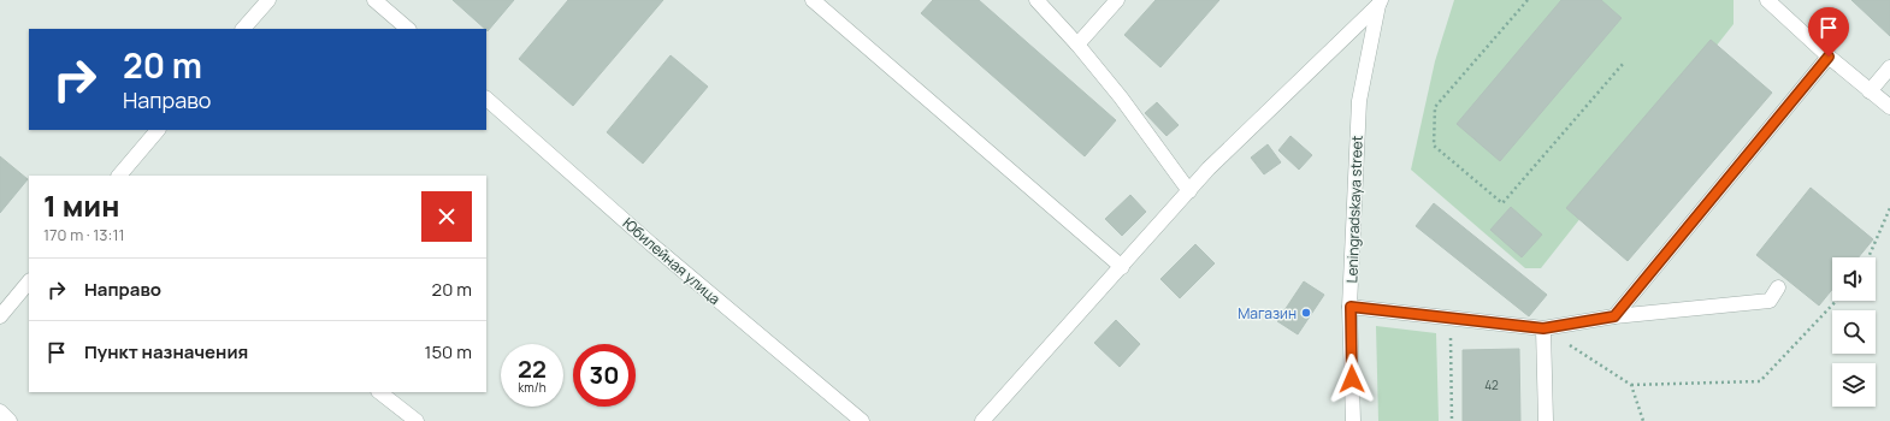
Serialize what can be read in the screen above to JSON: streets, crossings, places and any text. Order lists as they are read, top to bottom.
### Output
{
  "streets": {
    "street": ["Leningradskaya street", "Юбилейная улица"]
  },
  "places": ["Магазин"],
  "house_numbers": ["42"],
  "page": {
    "turn": ["20 m", "Направо"],
    "heading": ["1 мин", "170 m · 13:11"],
    "list": [
      {
        "name": "Направо",
        "value": "20 m"
      },
      {
        "name": "Пункт назначения",
        "value": "150 m"
      }
    ],
    "speed": "22 km/h",
    "limit": "30"
  }
}
